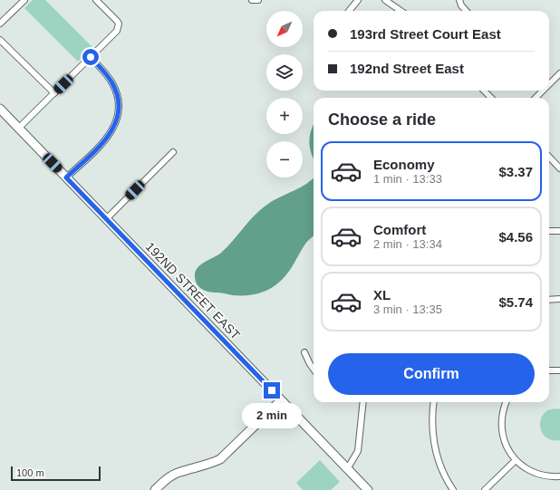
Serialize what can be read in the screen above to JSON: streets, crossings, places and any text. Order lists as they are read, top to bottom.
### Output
{
  "streets": {
    "street": ["192ND STREET EAST"]
  },
  "scale_bar": "100 m",
  "north": "bottom left",
  "page": {
    "map_buttons": ["+", "−"],
    "banner": ["193rd Street Court East", "192nd Street East"],
    "heading": "Choose a ride",
    "list": [
      {
        "name": "Economy",
        "note": "1 min · 13:33",
        "value": "$3.37"
      },
      {
        "name": "Comfort",
        "note": "2 min · 13:34",
        "value": "$4.56"
      },
      {
        "name": "XL",
        "note": "3 min · 13:35",
        "value": "$5.74"
      }
    ],
    "buttons": "Confirm",
    "bubble": "2 min",
    "scale": "100 m"
  }
}
